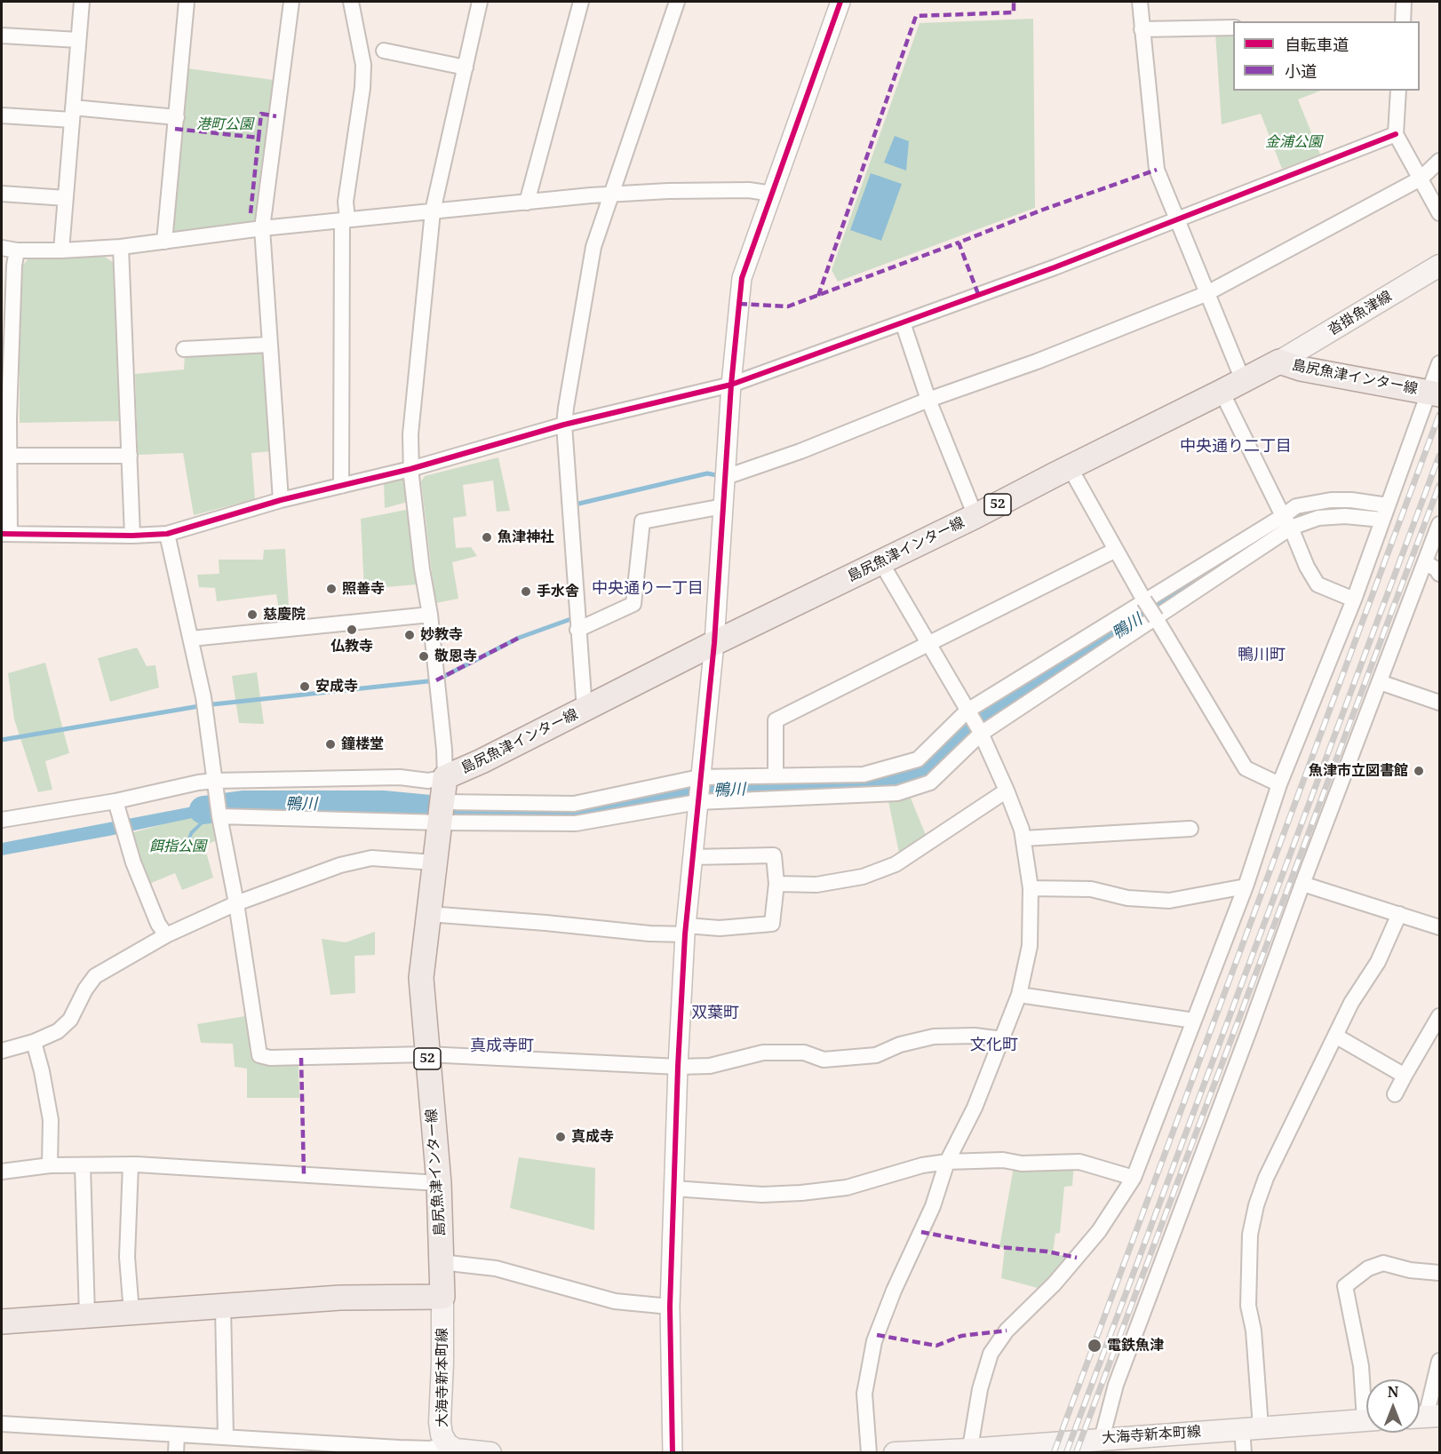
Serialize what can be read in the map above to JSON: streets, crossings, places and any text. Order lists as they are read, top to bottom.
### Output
{
  "streets": {
    "main road": [
      "沓掛魚津線",
      "島尻魚津インター線",
      "52",
      "大海寺新本町線"
    ]
  },
  "crossings": [
    ["沓掛魚津線", "島尻魚津インター線"],
    ["島尻魚津インター線", "大海寺新本町線"]
  ],
  "districts": [
    "中央通り二丁目",
    "中央通り一丁目",
    "鴨川町",
    "双葉町",
    "文化町",
    "真成寺町"
  ],
  "water": ["鴨川"],
  "parks": ["港町公園", "金浦公園", "餌指公園"],
  "places": [
    "魚津神社",
    "照善寺",
    "手水舎",
    "慈慶院",
    "仏教寺",
    "妙教寺",
    "敬恩寺",
    "安成寺",
    "鐘楼堂",
    "魚津市立図書館",
    "真成寺",
    "電鉄魚津"
  ],
  "legend": ["自転車道", "小道"],
  "north": "top"
}
